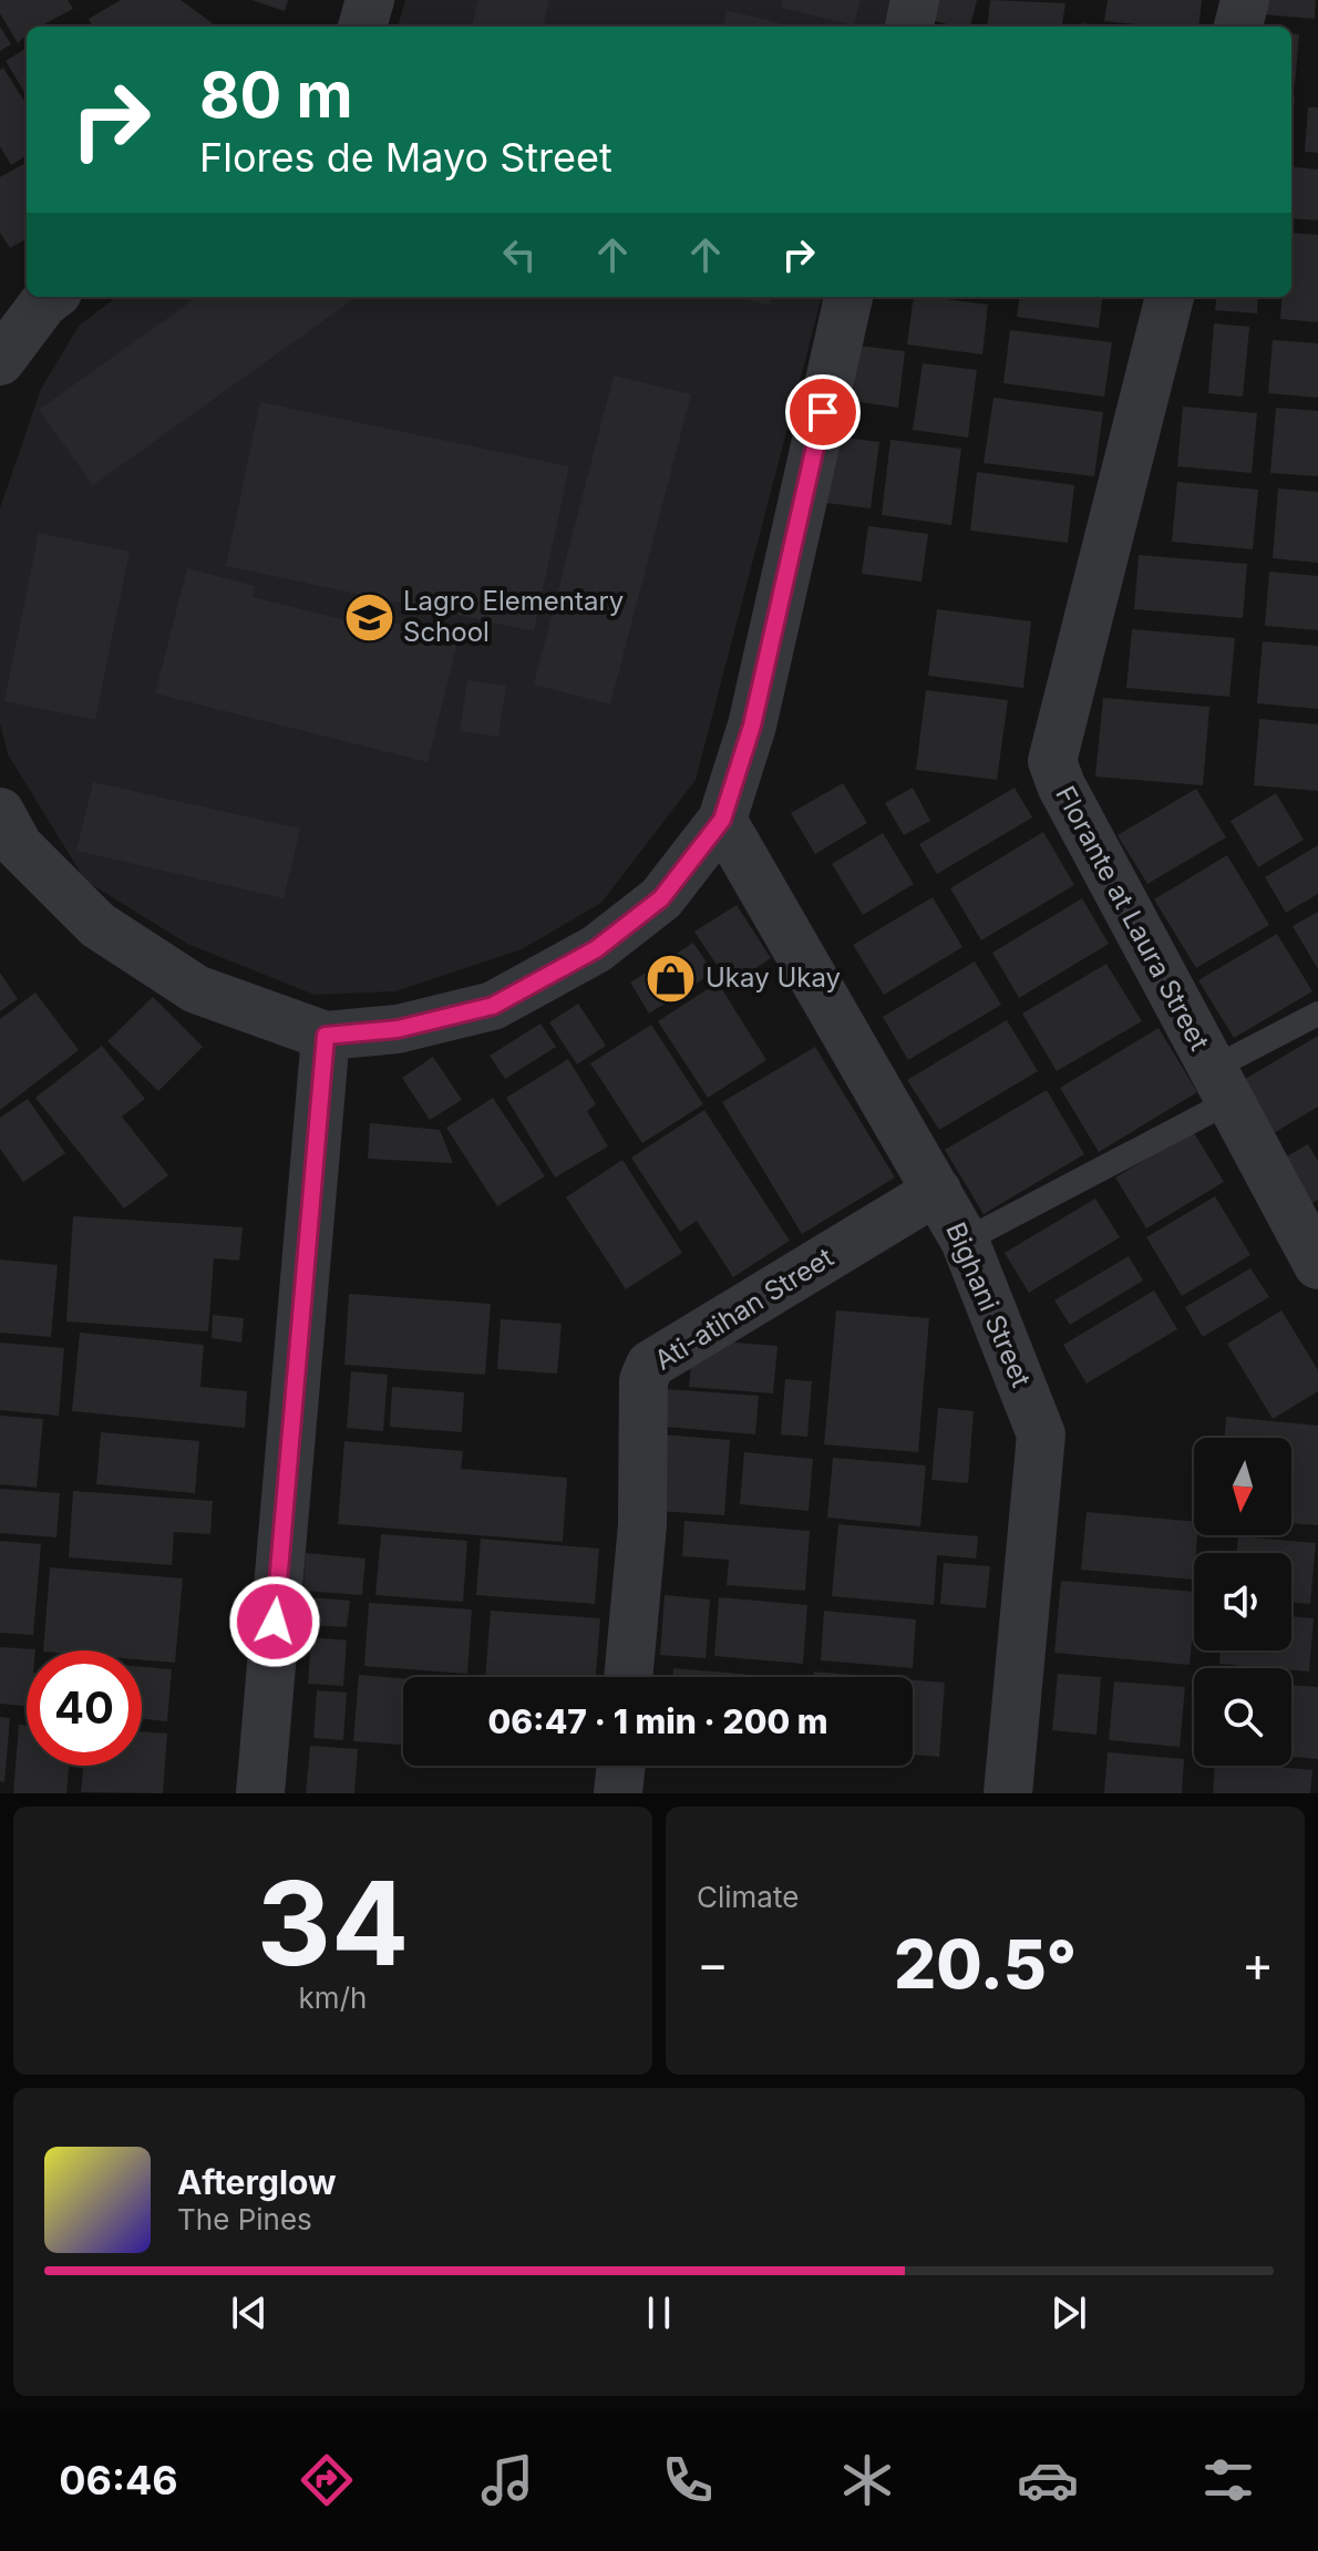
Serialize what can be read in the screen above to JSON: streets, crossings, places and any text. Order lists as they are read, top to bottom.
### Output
{
  "streets": {
    "street": ["Florante at Laura Street", "Bighani Street", "Ati-atihan Street"]
  },
  "crossings": [
    ["Bighani Street", "Ati-atihan Street"]
  ],
  "places": {
    "school or university": ["Lagro Elementary School"],
    "shop": ["Ukay Ukay"]
  },
  "north": "bottom",
  "page": {
    "turn": ["80 m", "Flores de Mayo Street"],
    "limit": "40",
    "trip": "06:47 · 1 min · 200 m",
    "tile": [
      ["34", "km/h"],
      "Climate"
    ],
    "heat": ["−", "20.5°", "+"],
    "song": ["Afterglow", "The Pines"],
    "tabs": "06:46"
  }
}
